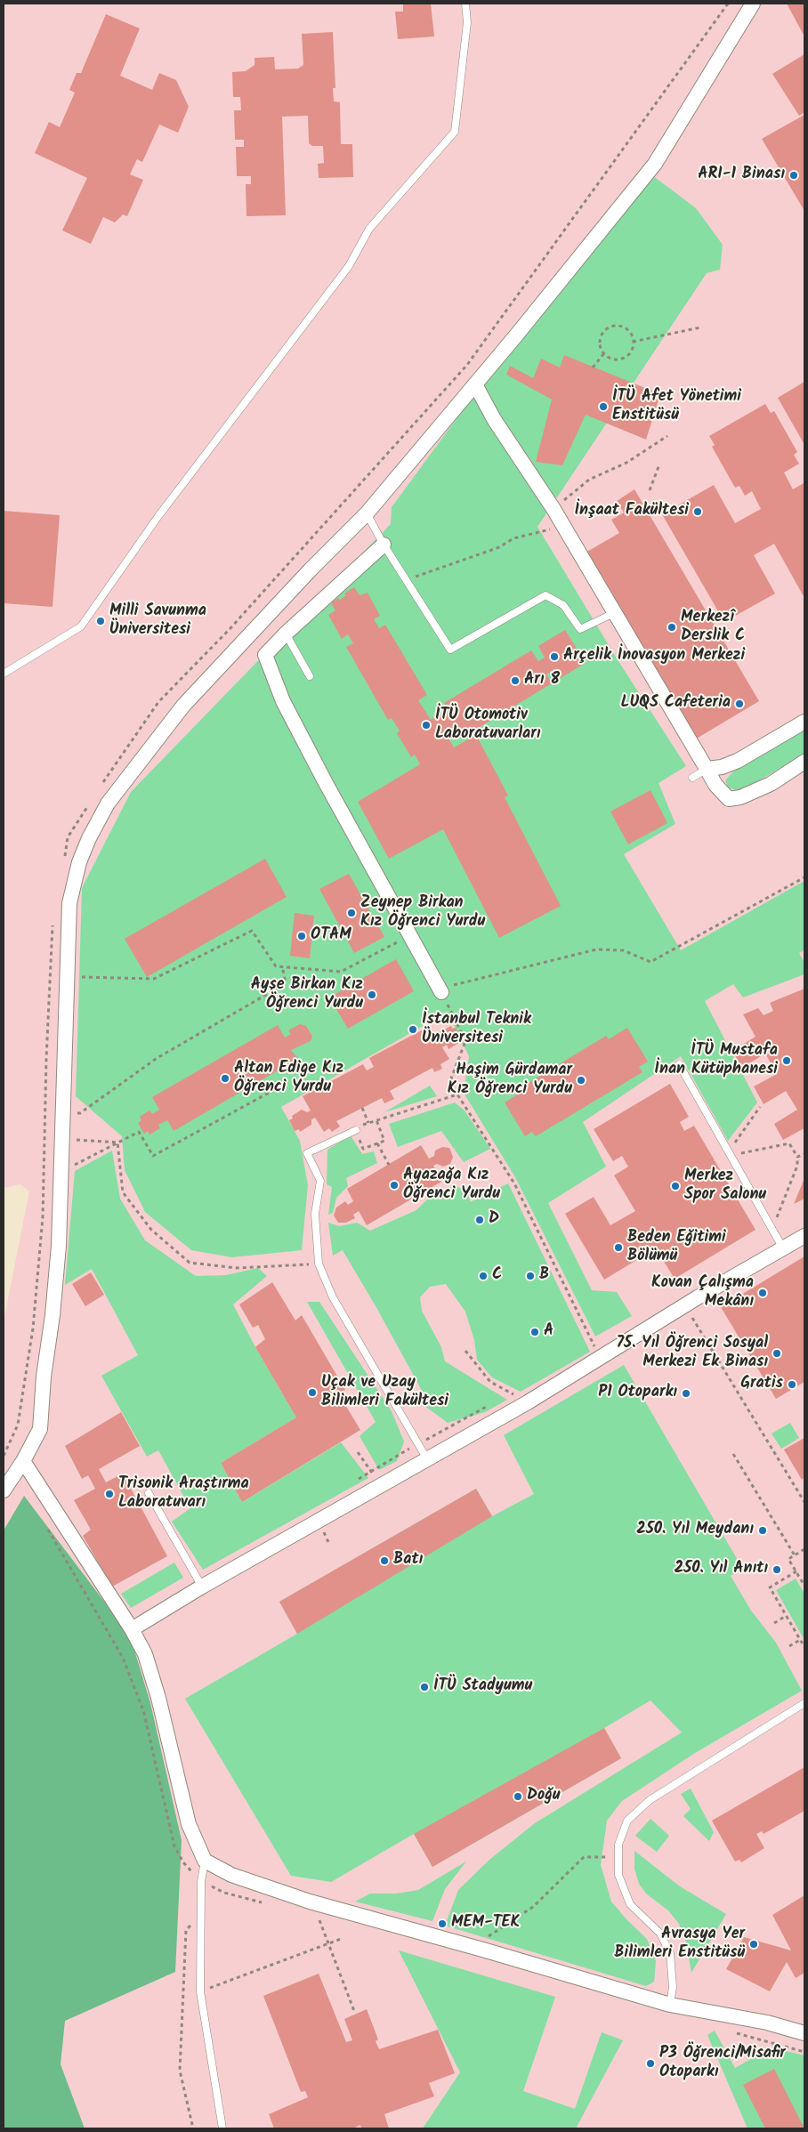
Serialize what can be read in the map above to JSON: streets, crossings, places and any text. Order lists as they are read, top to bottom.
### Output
{
  "places": [
    "ARI-1 Binası",
    "İTÜ Afet Yönetimi Enstitüsü",
    "İnşaat Fakültesi",
    "Milli Savunma Üniversitesi",
    "Merkezî Derslik C",
    "Arçelik İnovasyon Merkezi",
    "Arı 8",
    "LUQS Cafeteria",
    "İTÜ Otomotiv Laboratuvarları",
    "Zeynep Birkan Kız Öğrenci Yurdu",
    "OTAM",
    "Ayşe Birkan Kız Öğrenci Yurdu",
    "İstanbul Teknik Üniversitesi",
    "İTÜ Mustafa İnan Kütüphanesi",
    "Altan Edige Kız Öğrenci Yurdu",
    "Haşim Gürdamar Kız Öğrenci Yurdu",
    "Ayazağa Kız Öğrenci Yurdu",
    "Merkez Spor Salonu",
    "D",
    "Beden Eğitimi Bölümü",
    "C",
    "B",
    "Kovan Çalışma Mekânı",
    "A",
    "75. Yıl Öğrenci Sosyal Merkezi Ek Binası",
    "Gratis",
    "Uçak ve Uzay Bilimleri Fakültesi",
    "P1 Otoparkı",
    "Trisonik Araştırma Laboratuvarı",
    "250. Yıl Meydanı",
    "Batı",
    "250. Yıl Anıtı",
    "İTÜ Stadyumu",
    "Doğu",
    "MEM-TEK",
    "Avrasya Yer Bilimleri Enstitüsü",
    "P3 Öğrenci/Misafir Otoparkı"
  ]
}
